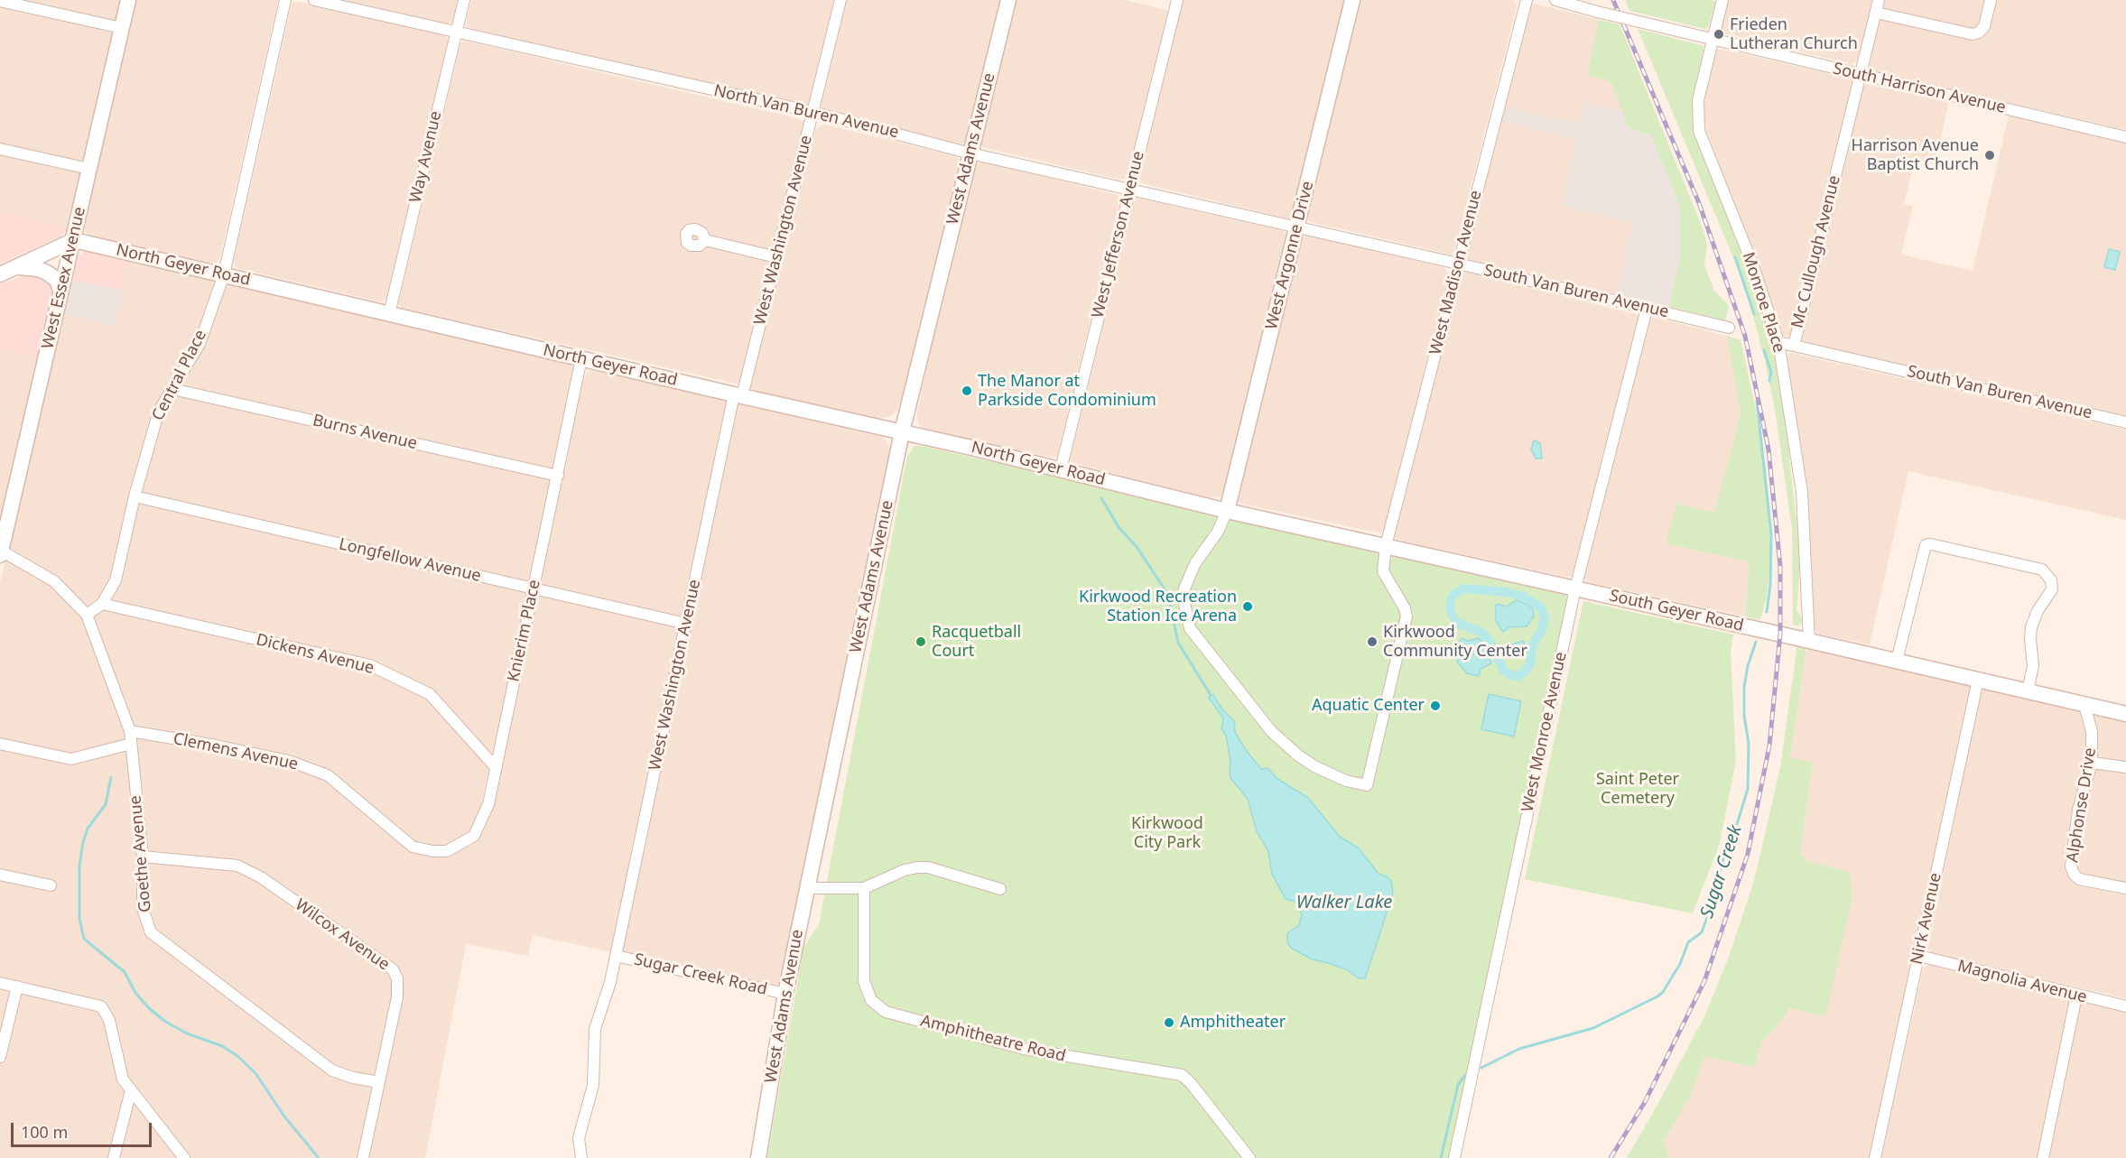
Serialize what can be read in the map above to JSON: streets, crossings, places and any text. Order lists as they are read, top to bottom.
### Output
{
  "streets": {
    "street": [
      "South Harrison Avenue",
      "North Van Buren Avenue",
      "West Adams Avenue",
      "Way Avenue",
      "West Washington Avenue",
      "West Jefferson Avenue",
      "Mc Cullough Avenue",
      "West Argonne Drive",
      "North Geyer Road",
      "West Madison Avenue",
      "West Essex Avenue",
      "South Van Buren Avenue",
      "Monroe Place",
      "Central Place",
      "Burns Avenue",
      "Longfellow Avenue",
      "South Geyer Road",
      "Knierim Place",
      "Dickens Avenue",
      "West Monroe Avenue",
      "Clemens Avenue",
      "Alphonse Drive",
      "Goethe Avenue",
      "Nirk Avenue",
      "Wilcox Avenue",
      "Sugar Creek Road",
      "Magnolia Avenue",
      "Amphitheatre Road"
    ]
  },
  "crossings": [
    ["South Harrison Avenue", "Mc Cullough Avenue"],
    ["South Harrison Avenue", "Monroe Place"],
    ["North Van Buren Avenue", "West Adams Avenue"],
    ["North Van Buren Avenue", "Way Avenue"],
    ["North Van Buren Avenue", "West Washington Avenue"],
    ["North Van Buren Avenue", "West Jefferson Avenue"],
    ["North Van Buren Avenue", "West Argonne Drive"],
    ["North Van Buren Avenue", "South Van Buren Avenue"],
    ["West Adams Avenue", "North Geyer Road"],
    ["West Adams Avenue", "Sugar Creek Road"],
    ["Way Avenue", "North Geyer Road"],
    ["West Washington Avenue", "North Geyer Road"],
    ["West Washington Avenue", "Longfellow Avenue"],
    ["West Washington Avenue", "Sugar Creek Road"],
    ["West Jefferson Avenue", "North Geyer Road"],
    ["Mc Cullough Avenue", "South Van Buren Avenue"],
    ["West Argonne Drive", "North Geyer Road"],
    ["West Argonne Drive", "West Madison Avenue"],
    ["West Argonne Drive", "South Van Buren Avenue"],
    ["West Argonne Drive", "South Geyer Road"],
    ["North Geyer Road", "West Madison Avenue"],
    ["North Geyer Road", "West Essex Avenue"],
    ["North Geyer Road", "Central Place"],
    ["North Geyer Road", "South Geyer Road"],
    ["North Geyer Road", "Knierim Place"],
    ["West Madison Avenue", "South Van Buren Avenue"],
    ["West Madison Avenue", "South Geyer Road"],
    ["West Essex Avenue", "Goethe Avenue"],
    ["South Van Buren Avenue", "Monroe Place"],
    ["South Van Buren Avenue", "West Monroe Avenue"],
    ["Monroe Place", "South Geyer Road"],
    ["Central Place", "Burns Avenue"],
    ["Central Place", "Longfellow Avenue"],
    ["Central Place", "Dickens Avenue"],
    ["Central Place", "Goethe Avenue"],
    ["Burns Avenue", "Knierim Place"],
    ["Longfellow Avenue", "Knierim Place"],
    ["South Geyer Road", "West Monroe Avenue"],
    ["South Geyer Road", "Alphonse Drive"],
    ["South Geyer Road", "Nirk Avenue"],
    ["Knierim Place", "Dickens Avenue"],
    ["Knierim Place", "Clemens Avenue"],
    ["Clemens Avenue", "Goethe Avenue"],
    ["Goethe Avenue", "Wilcox Avenue"],
    ["Nirk Avenue", "Magnolia Avenue"]
  ],
  "water": ["Sugar Creek", "Walker Lake"],
  "parks": ["Saint Peter Cemetery", "Kirkwood City Park"],
  "places": [
    "Frieden Lutheran Church",
    "Harrison Avenue Baptist Church",
    "The Manor at Parkside Condominium",
    "Kirkwood Recreation Station Ice Arena",
    "Racquetball Court",
    "Kirkwood Community Center",
    "Aquatic Center",
    "Amphitheater"
  ],
  "scale_bar": "100 m"
}
